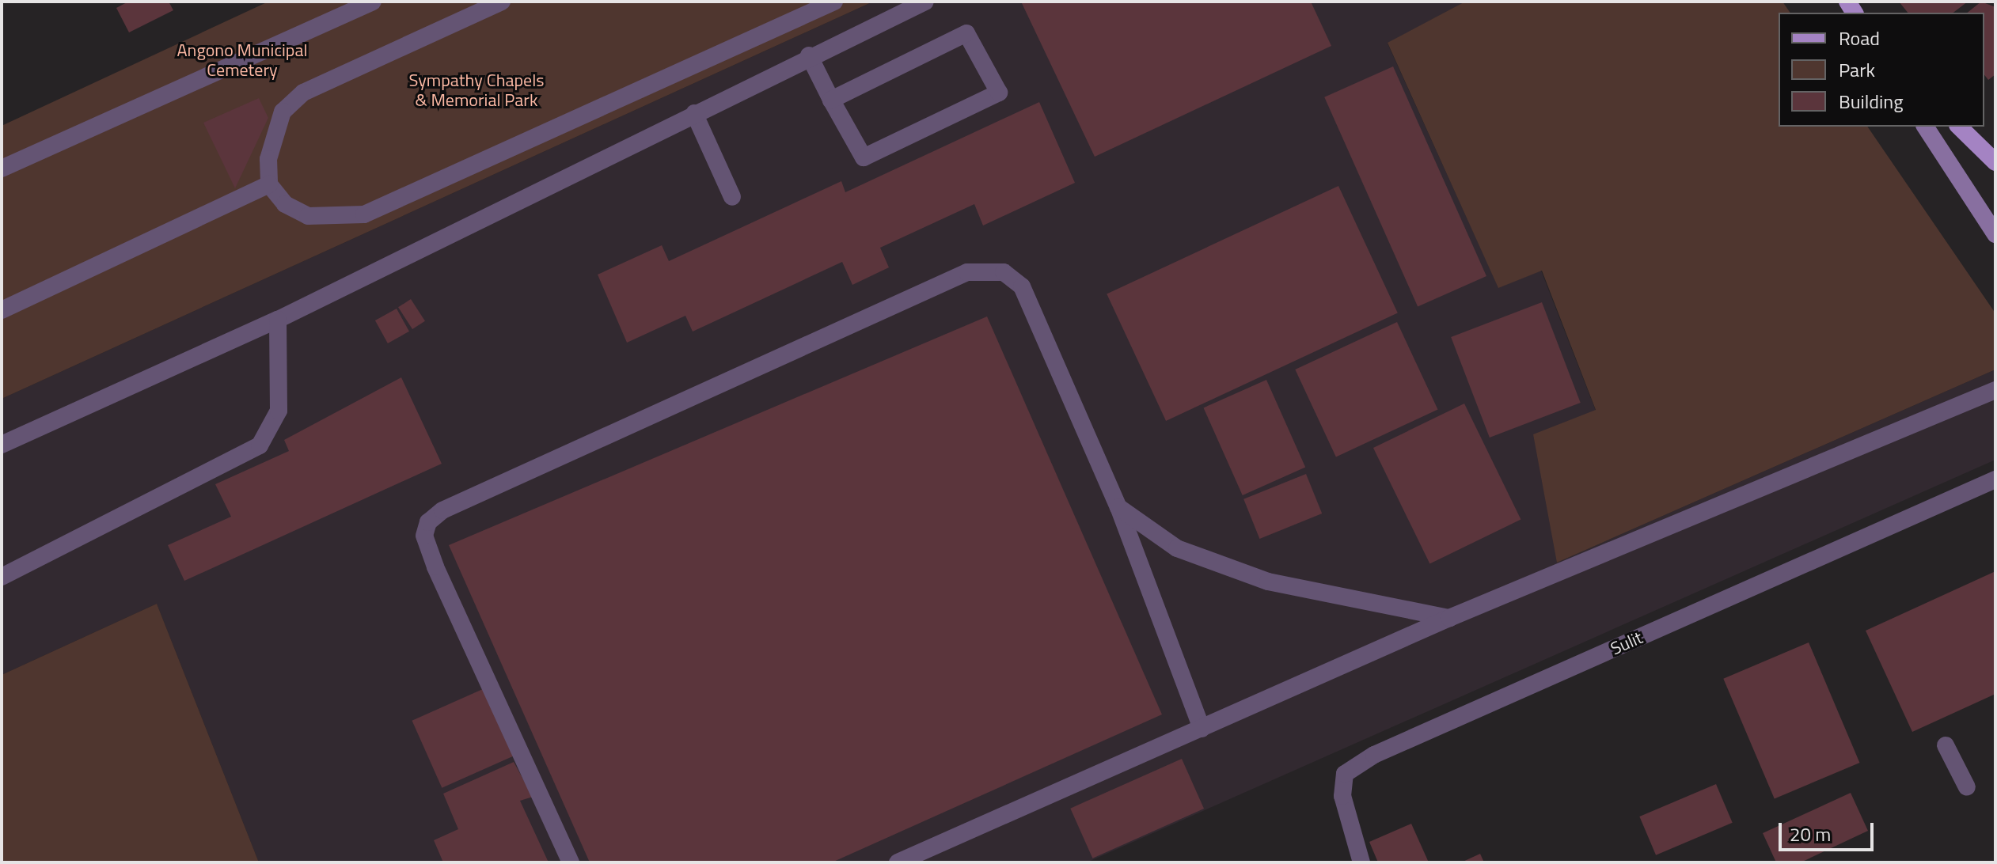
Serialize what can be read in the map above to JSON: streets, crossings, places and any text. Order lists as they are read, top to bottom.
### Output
{
  "streets": {
    "street": ["Sulit"]
  },
  "parks": ["Angono Municipal Cemetery", "Sympathy Chapels & Memorial Park"],
  "legend": ["Road", "Park", "Building"],
  "scale_bar": "20 m"
}
